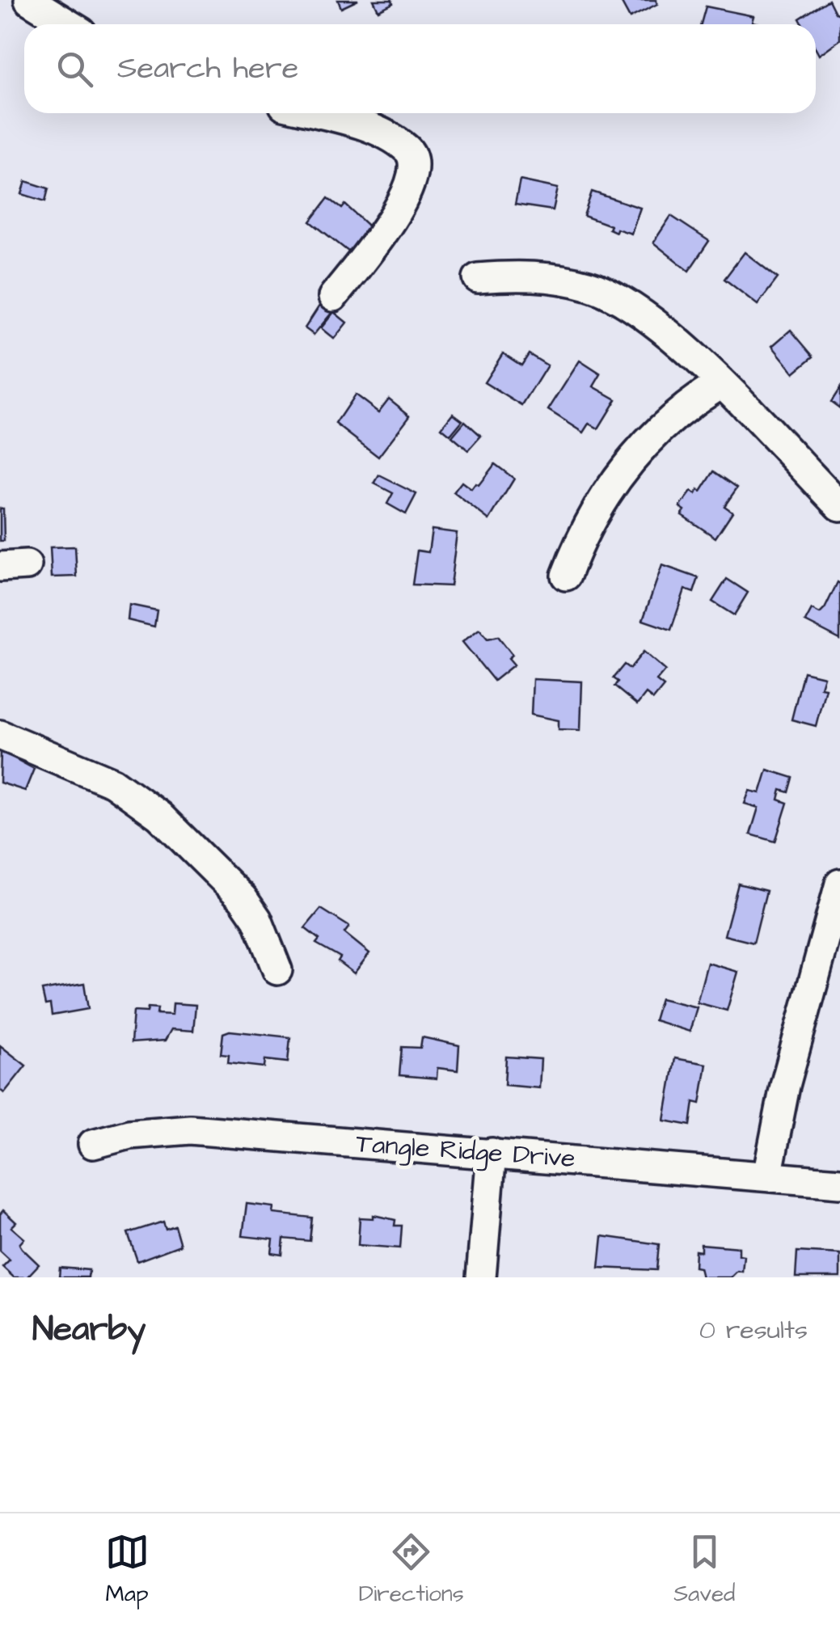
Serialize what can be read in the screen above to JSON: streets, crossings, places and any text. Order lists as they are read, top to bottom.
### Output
{
  "streets": {
    "street": ["Tangle Ridge Drive"]
  },
  "page": {
    "search": "Search here",
    "heading": ["Nearby", "0 results"],
    "nav": ["Map", "Directions", "Saved"]
  }
}
